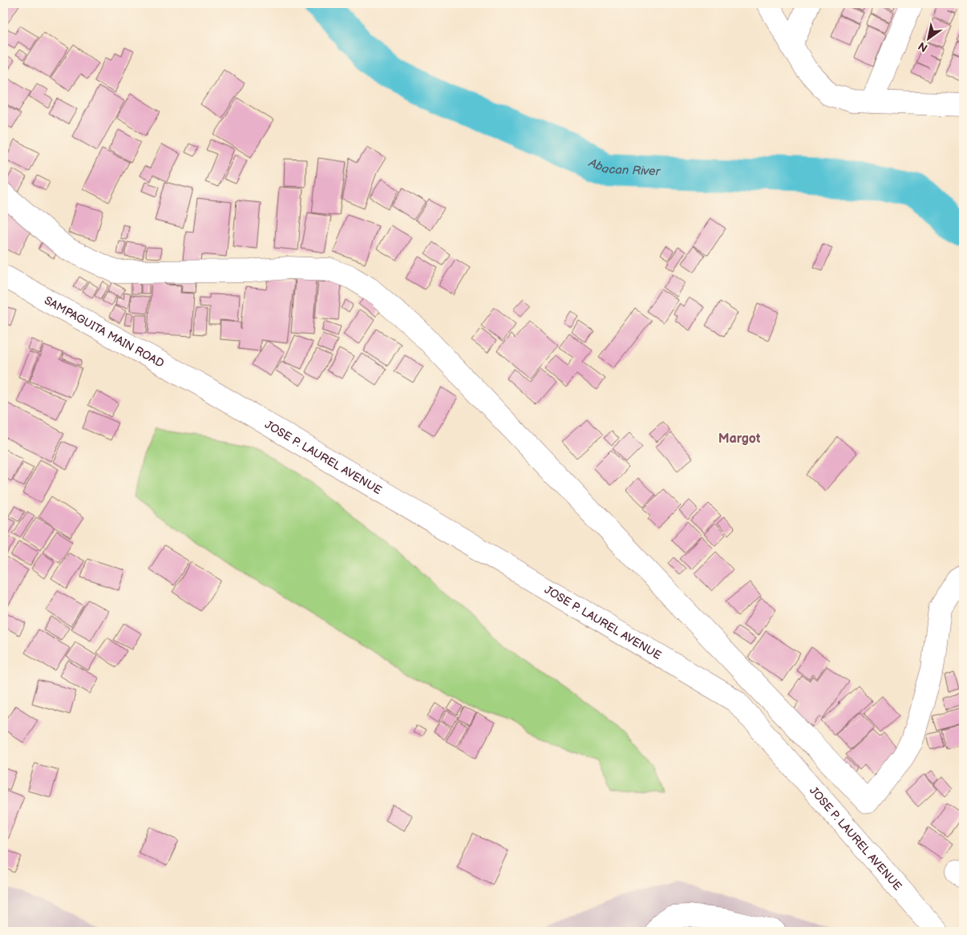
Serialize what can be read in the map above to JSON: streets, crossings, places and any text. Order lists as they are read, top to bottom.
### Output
{
  "streets": {
    "street": ["SAMPAGUITA MAIN ROAD", "JOSE P. LAUREL AVENUE"]
  },
  "crossings": [
    ["SAMPAGUITA MAIN ROAD", "JOSE P. LAUREL AVENUE"]
  ],
  "districts": ["Margot"],
  "water": ["Abacan River"],
  "north": "bottom left"
}
